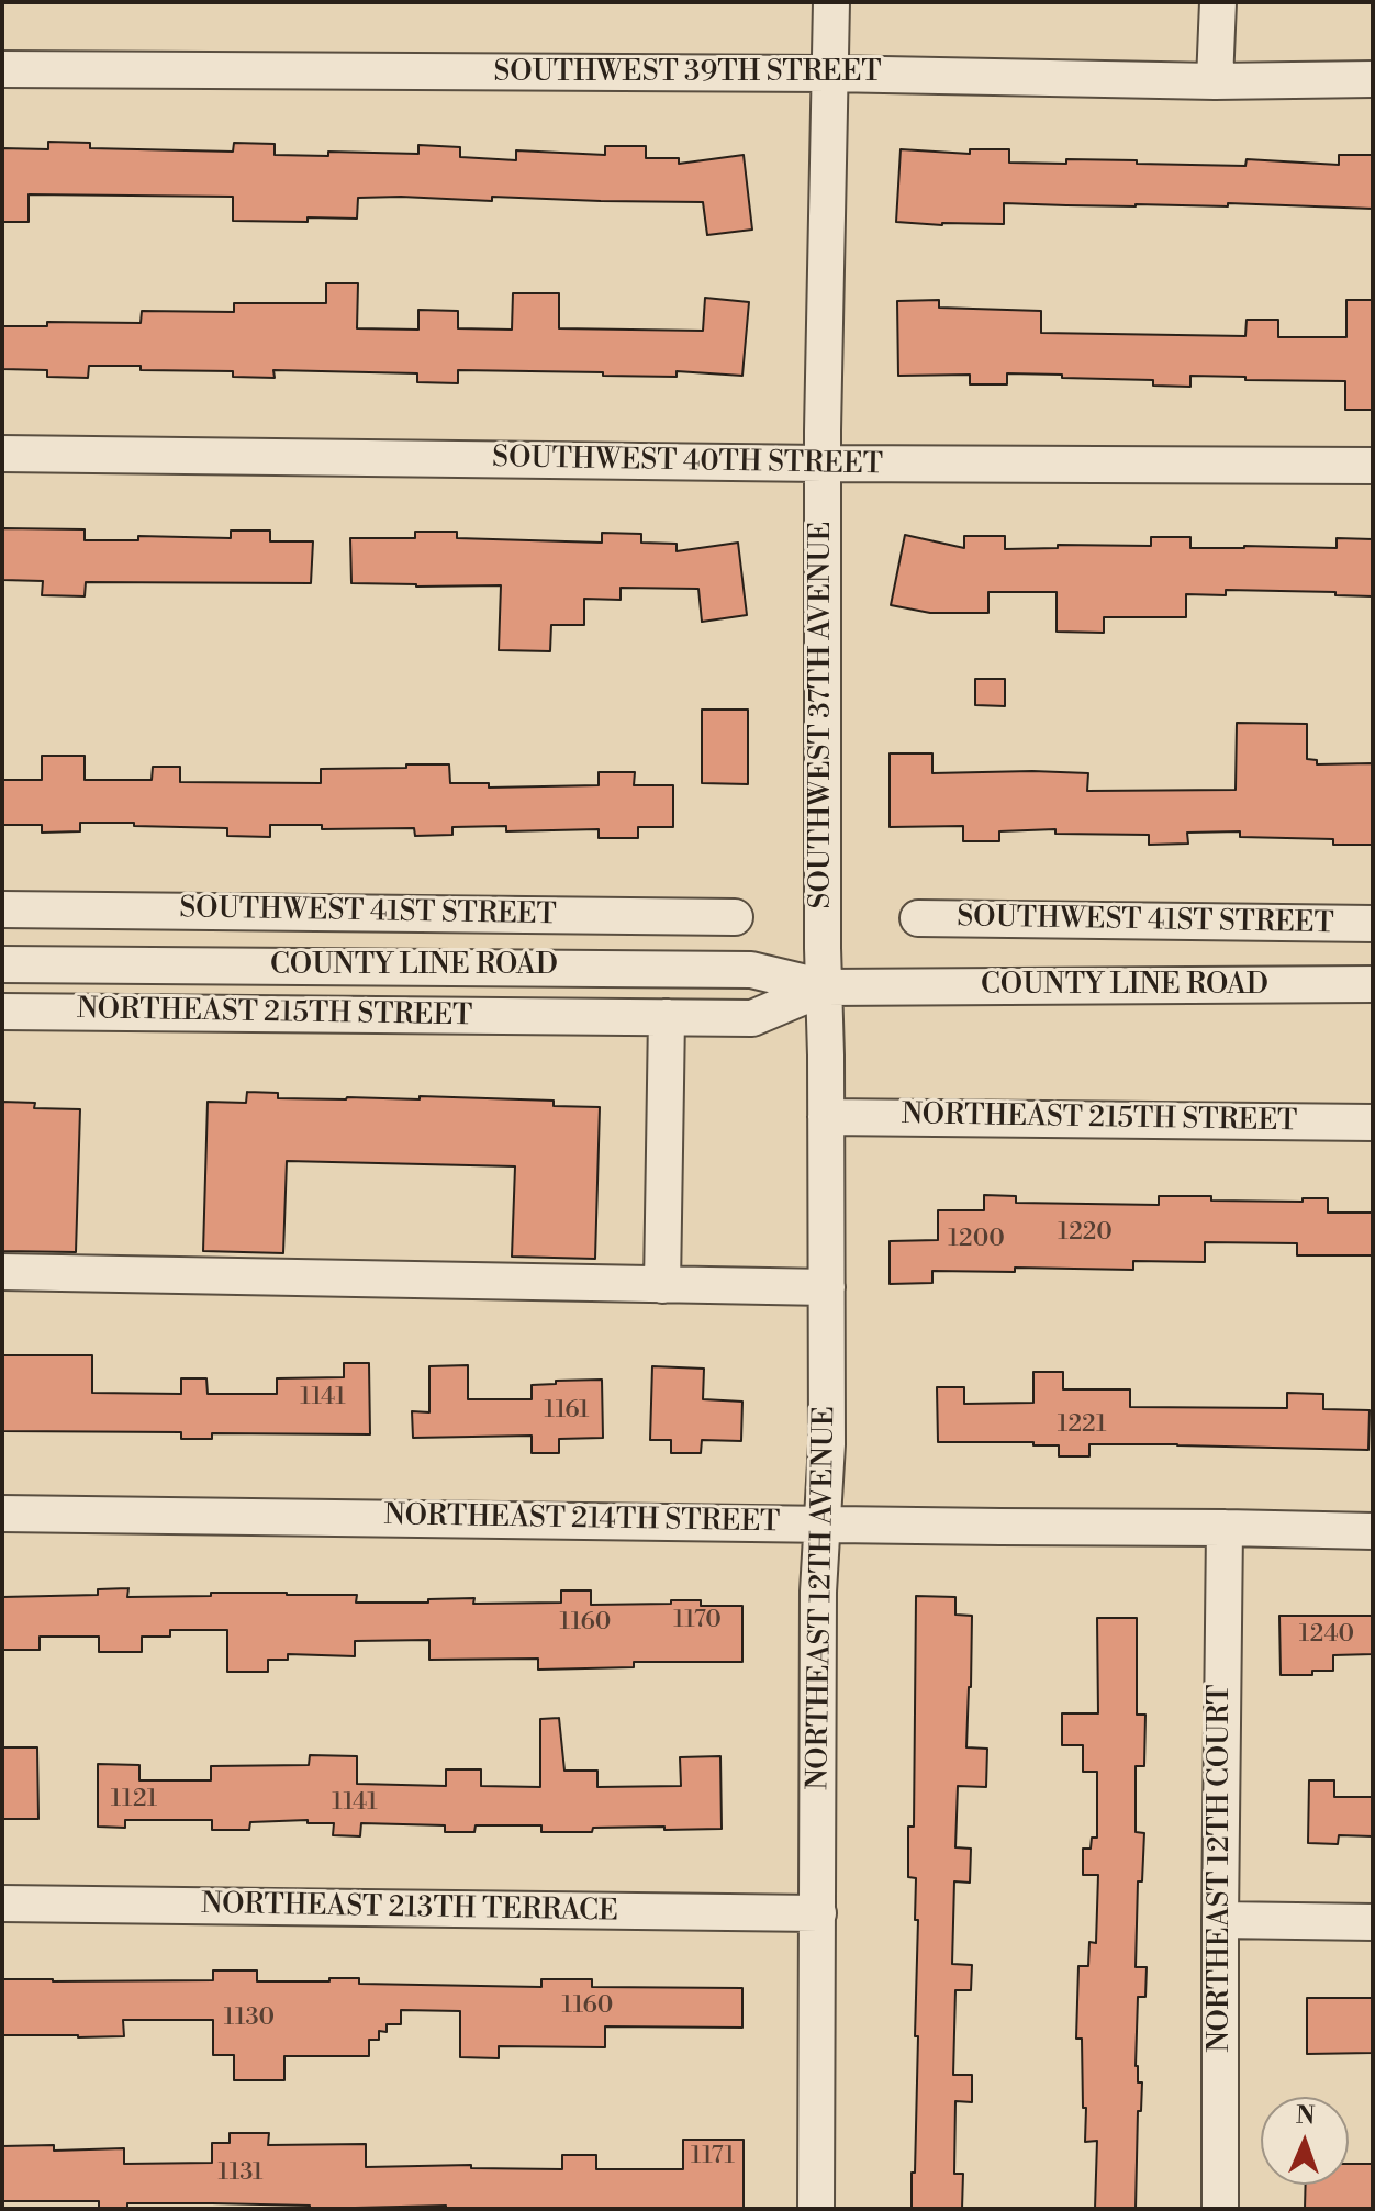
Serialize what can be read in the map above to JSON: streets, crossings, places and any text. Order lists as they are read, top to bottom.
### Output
{
  "streets": {
    "street": [
      "SOUTHWEST 39TH STREET",
      "SOUTHWEST 40TH STREET",
      "SOUTHWEST 37TH AVENUE",
      "SOUTHWEST 41ST STREET",
      "COUNTY LINE ROAD",
      "NORTHEAST 215TH STREET",
      "NORTHEAST 214TH STREET",
      "NORTHEAST 12TH AVENUE",
      "NORTHEAST 12TH COURT",
      "NORTHEAST 213TH TERRACE"
    ]
  },
  "crossings": [
    ["SOUTHWEST 39TH STREET", "SOUTHWEST 37TH AVENUE"],
    ["SOUTHWEST 40TH STREET", "SOUTHWEST 37TH AVENUE"],
    ["SOUTHWEST 37TH AVENUE", "COUNTY LINE ROAD"],
    ["SOUTHWEST 37TH AVENUE", "NORTHEAST 12TH AVENUE"],
    ["COUNTY LINE ROAD", "NORTHEAST 215TH STREET"],
    ["COUNTY LINE ROAD", "NORTHEAST 12TH AVENUE"],
    ["NORTHEAST 215TH STREET", "NORTHEAST 12TH AVENUE"],
    ["NORTHEAST 214TH STREET", "NORTHEAST 12TH AVENUE"],
    ["NORTHEAST 214TH STREET", "NORTHEAST 12TH COURT"],
    ["NORTHEAST 12TH AVENUE", "NORTHEAST 213TH TERRACE"]
  ],
  "house_numbers": [
    "1220",
    "1200",
    "1141",
    "1161",
    "1221",
    "1170",
    "1160",
    "1240",
    "1121",
    "1141",
    "1160",
    "1130",
    "1171",
    "1131"
  ],
  "north": "top"
}
